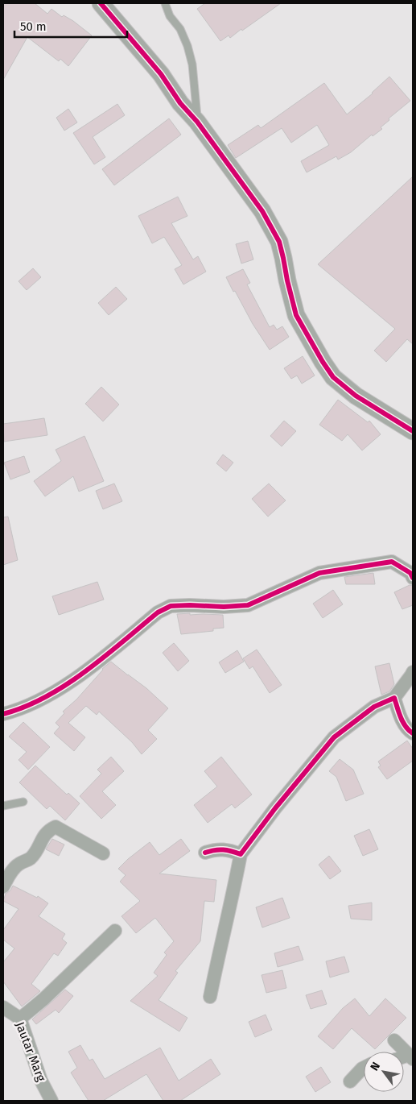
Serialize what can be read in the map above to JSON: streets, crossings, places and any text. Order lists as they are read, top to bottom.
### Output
{
  "streets": {
    "street": ["Jautar Marg"]
  },
  "scale_bar": "50 m",
  "north": "top left"
}
